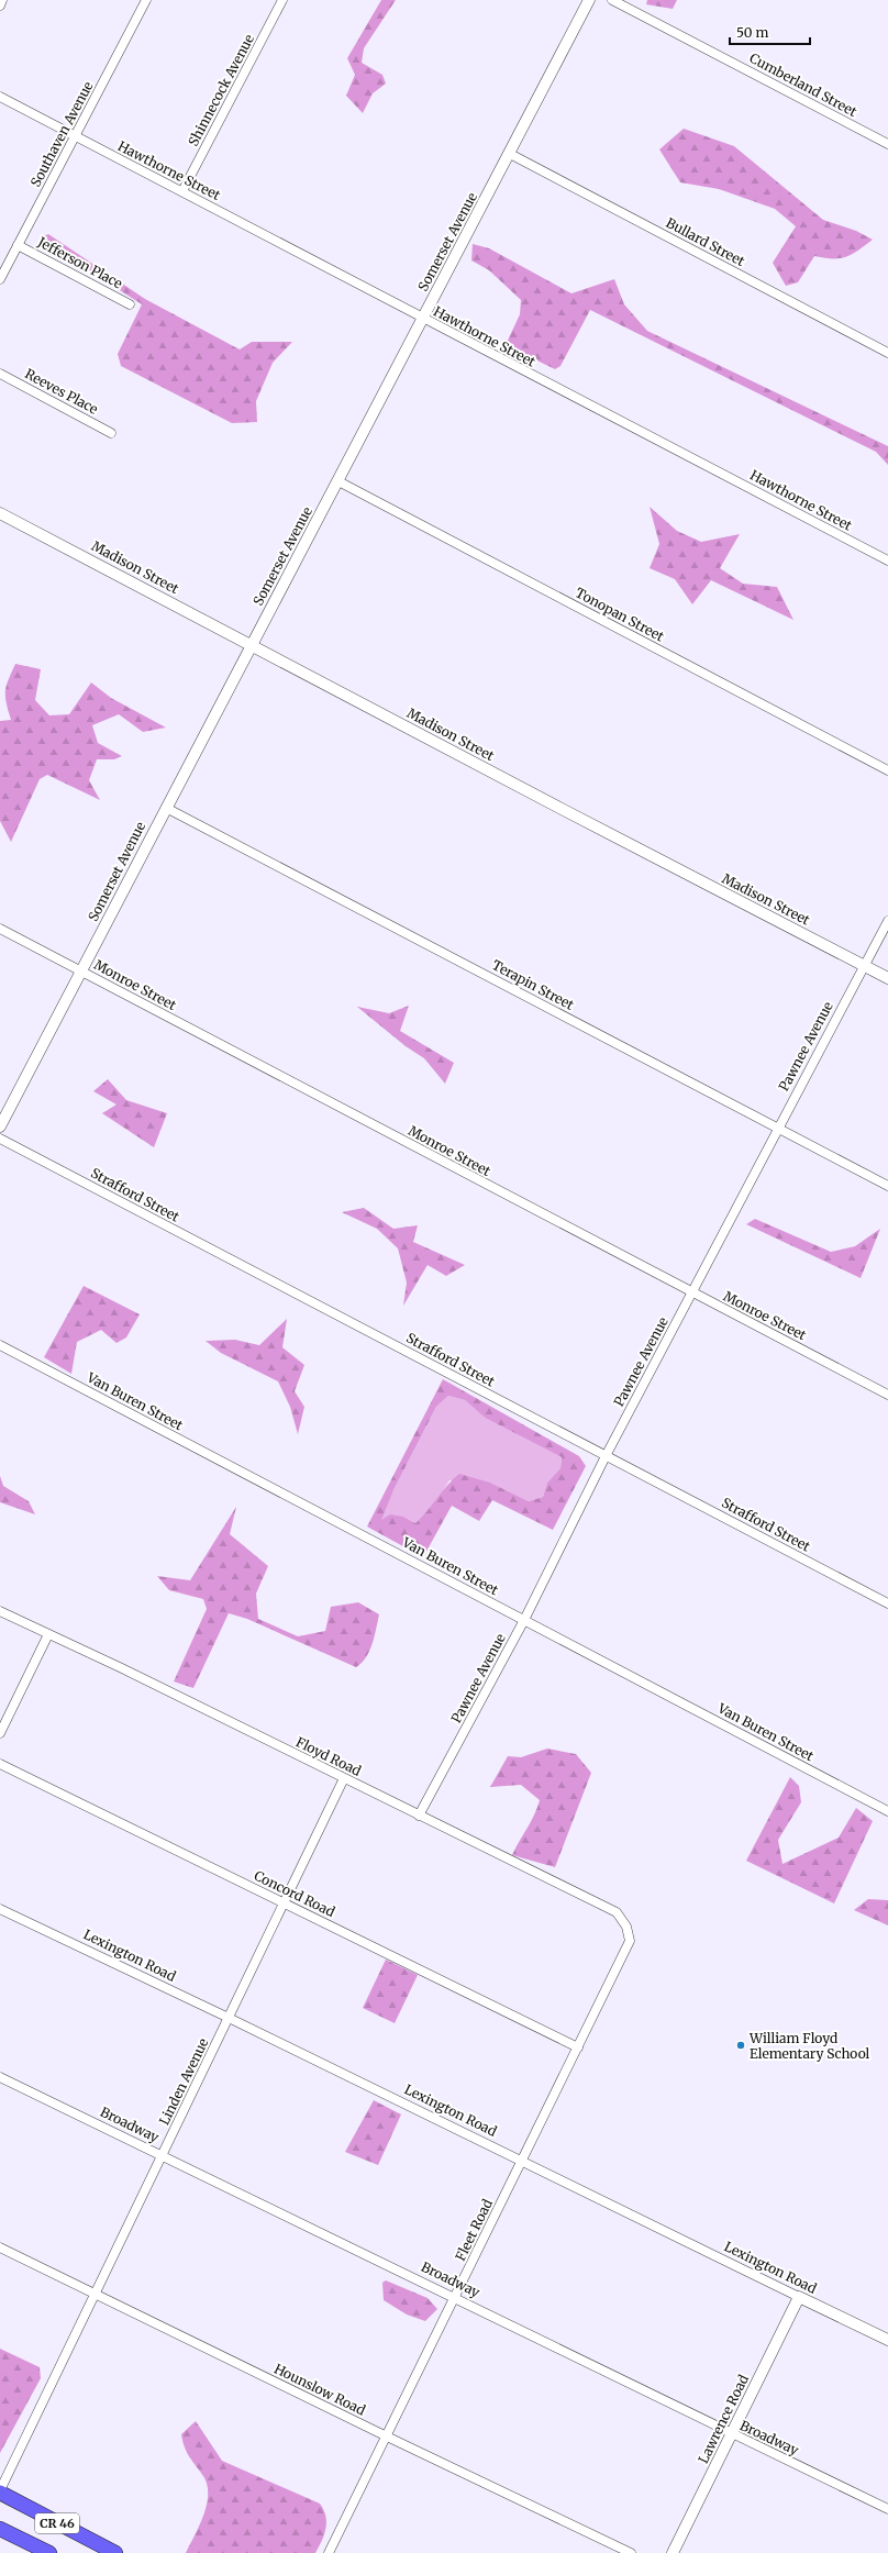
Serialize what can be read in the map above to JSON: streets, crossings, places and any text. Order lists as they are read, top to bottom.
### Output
{
  "streets": {
    "highway": ["CR 46"],
    "street": [
      "Cumberland Street",
      "Shinnecock Avenue",
      "Southaven Avenue",
      "Hawthorne Street",
      "Somerset Avenue",
      "Bullard Street",
      "Jefferson Place",
      "Reeves Place",
      "Madison Street",
      "Tonopan Street",
      "Monroe Street",
      "Terapin Street",
      "Pawnee Avenue",
      "Strafford Street",
      "Van Buren Street",
      "Floyd Road",
      "Concord Road",
      "Lexington Road",
      "Linden Avenue",
      "Broadway",
      "Fleet Road",
      "Hounslow Road",
      "Lawrence Road"
    ]
  },
  "crossings": [
    ["Shinnecock Avenue", "Hawthorne Street"],
    ["Southaven Avenue", "Hawthorne Street"],
    ["Southaven Avenue", "Jefferson Place"],
    ["Hawthorne Street", "Somerset Avenue"],
    ["Somerset Avenue", "Bullard Street"],
    ["Somerset Avenue", "Madison Street"],
    ["Somerset Avenue", "Tonopan Street"],
    ["Somerset Avenue", "Monroe Street"],
    ["Somerset Avenue", "Terapin Street"],
    ["Madison Street", "Pawnee Avenue"],
    ["Monroe Street", "Pawnee Avenue"],
    ["Terapin Street", "Pawnee Avenue"],
    ["Pawnee Avenue", "Strafford Street"],
    ["Pawnee Avenue", "Van Buren Street"],
    ["Pawnee Avenue", "Floyd Road"],
    ["Floyd Road", "Linden Avenue"],
    ["Floyd Road", "Fleet Road"],
    ["Concord Road", "Linden Avenue"],
    ["Concord Road", "Fleet Road"],
    ["Lexington Road", "Linden Avenue"],
    ["Lexington Road", "Fleet Road"],
    ["Lexington Road", "Lawrence Road"],
    ["Linden Avenue", "Broadway"],
    ["Linden Avenue", "Hounslow Road"],
    ["Linden Avenue", "CR 46"],
    ["Broadway", "Fleet Road"],
    ["Broadway", "Lawrence Road"],
    ["Fleet Road", "Hounslow Road"]
  ],
  "places": ["William Floyd Elementary School"],
  "scale_bar": "50 m"
}
